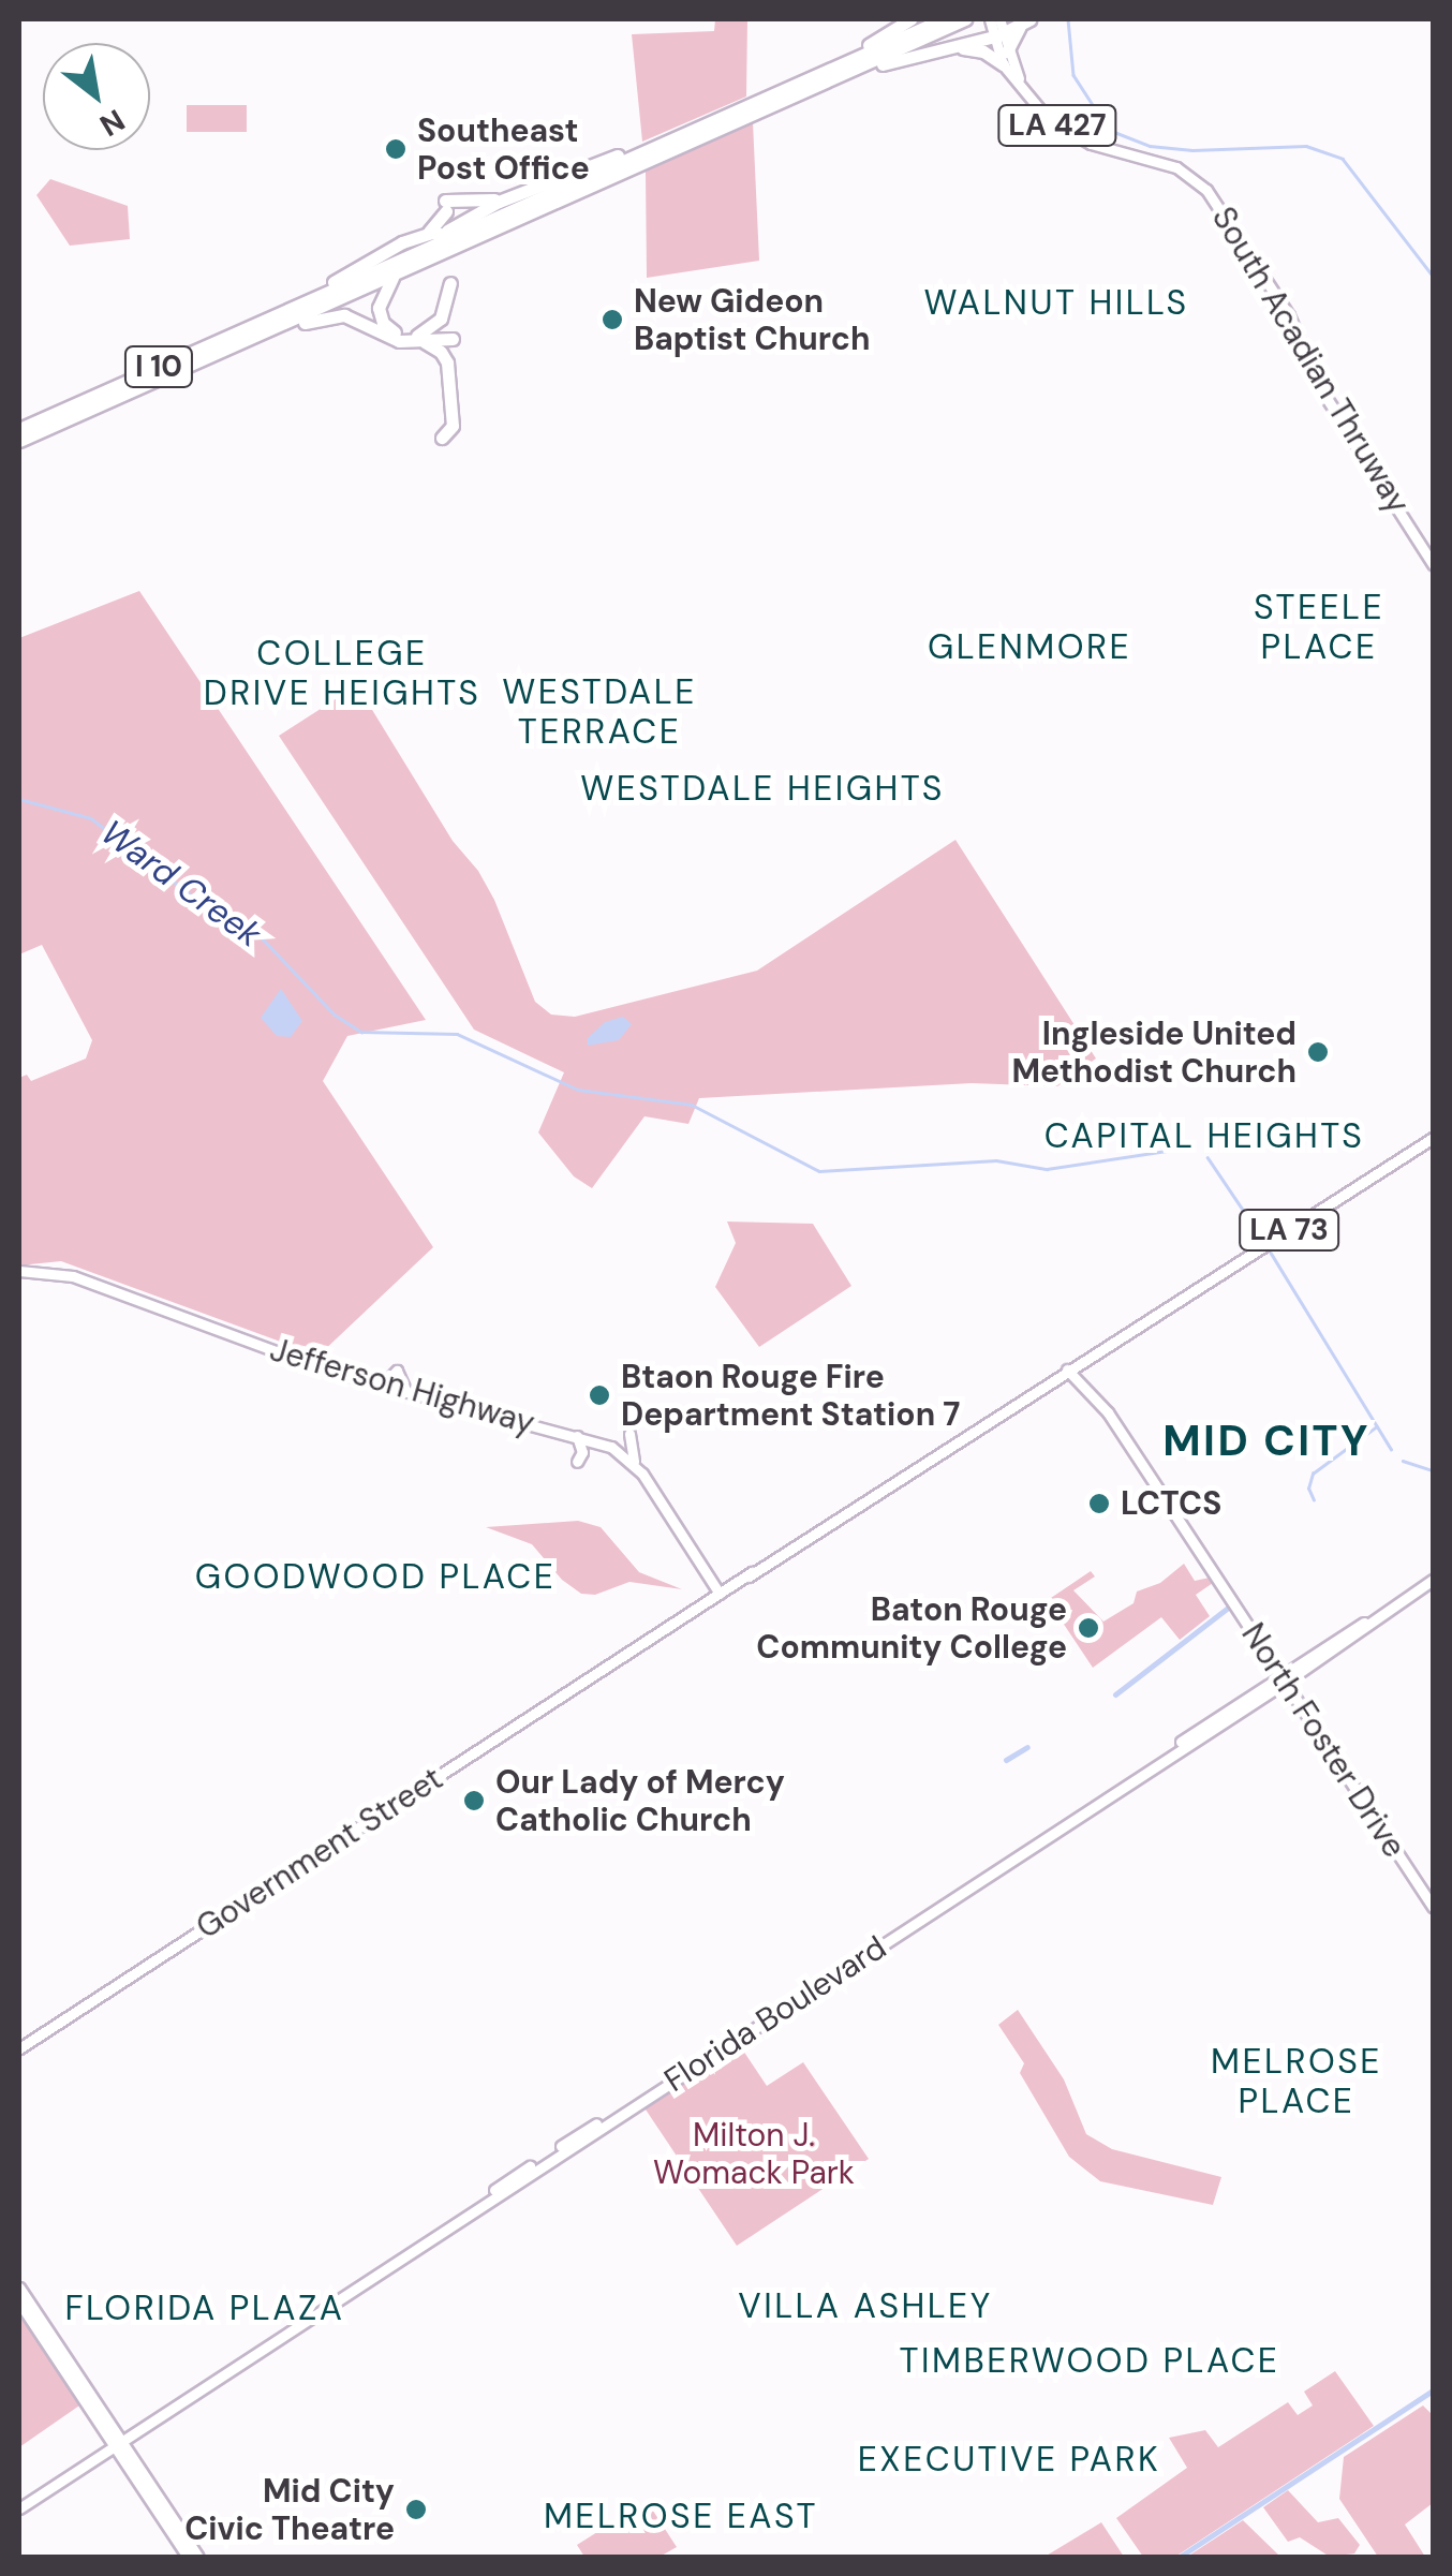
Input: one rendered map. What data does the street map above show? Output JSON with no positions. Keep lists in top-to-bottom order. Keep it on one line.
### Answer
{"streets":{"highway":["I 10"],"main road":["LA 427","South Acadian Thruway","LA 73","Jefferson Highway","North Foster Drive","Government Street","Florida Boulevard"]},"crossings":[["Jefferson Highway","Government Street"],["North Foster Drive","Government Street"],["North Foster Drive","Florida Boulevard"]],"districts":["WALNUT HILLS","STEELE PLACE","GLENMORE","COLLEGE DRIVE HEIGHTS","WESTDALE TERRACE","WESTDALE HEIGHTS","CAPITAL HEIGHTS","MID CITY","GOODWOOD PLACE","MELROSE PLACE","VILLA ASHLEY","FLORIDA PLAZA","TIMBERWOOD PLACE","EXECUTIVE PARK","MELROSE EAST"],"water":["Ward Creek"],"parks":["Milton J. Womack Park"],"places":["Southeast Post Office","New Gideon Baptist Church","Ingleside United Methodist Church","Btaon Rouge Fire Department Station 7","LCTCS","Baton Rouge Community College","Our Lady of Mercy Catholic Church","Mid City Civic Theatre"],"north":"bottom right"}
